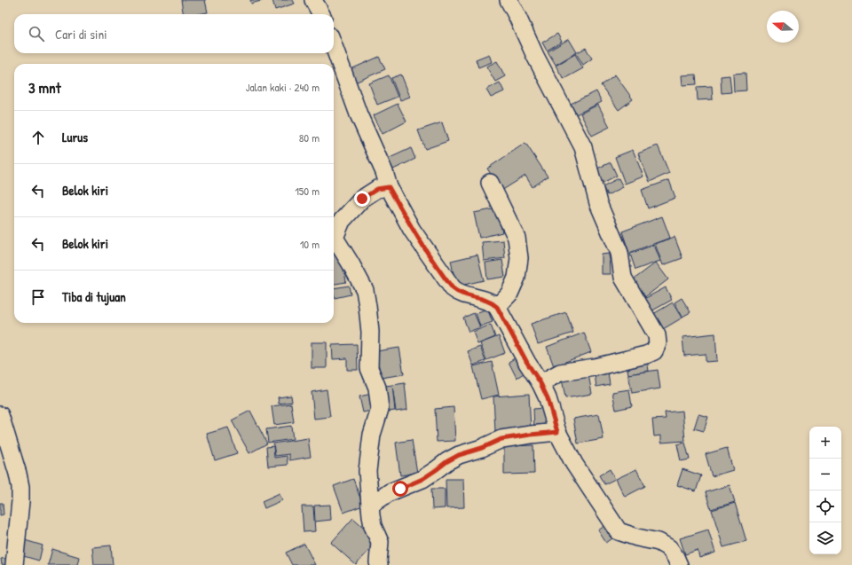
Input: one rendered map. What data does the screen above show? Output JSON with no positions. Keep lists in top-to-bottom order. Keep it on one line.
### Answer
{"north":"left","page":{"search":"Cari di sini","heading":["3 mnt","Jalan kaki · 240 m"],"list":[["Lurus","80 m"],["Belok kiri","150 m"],["Belok kiri","10 m"],"Tiba di tujuan"],"map_buttons":["+","−"]}}
